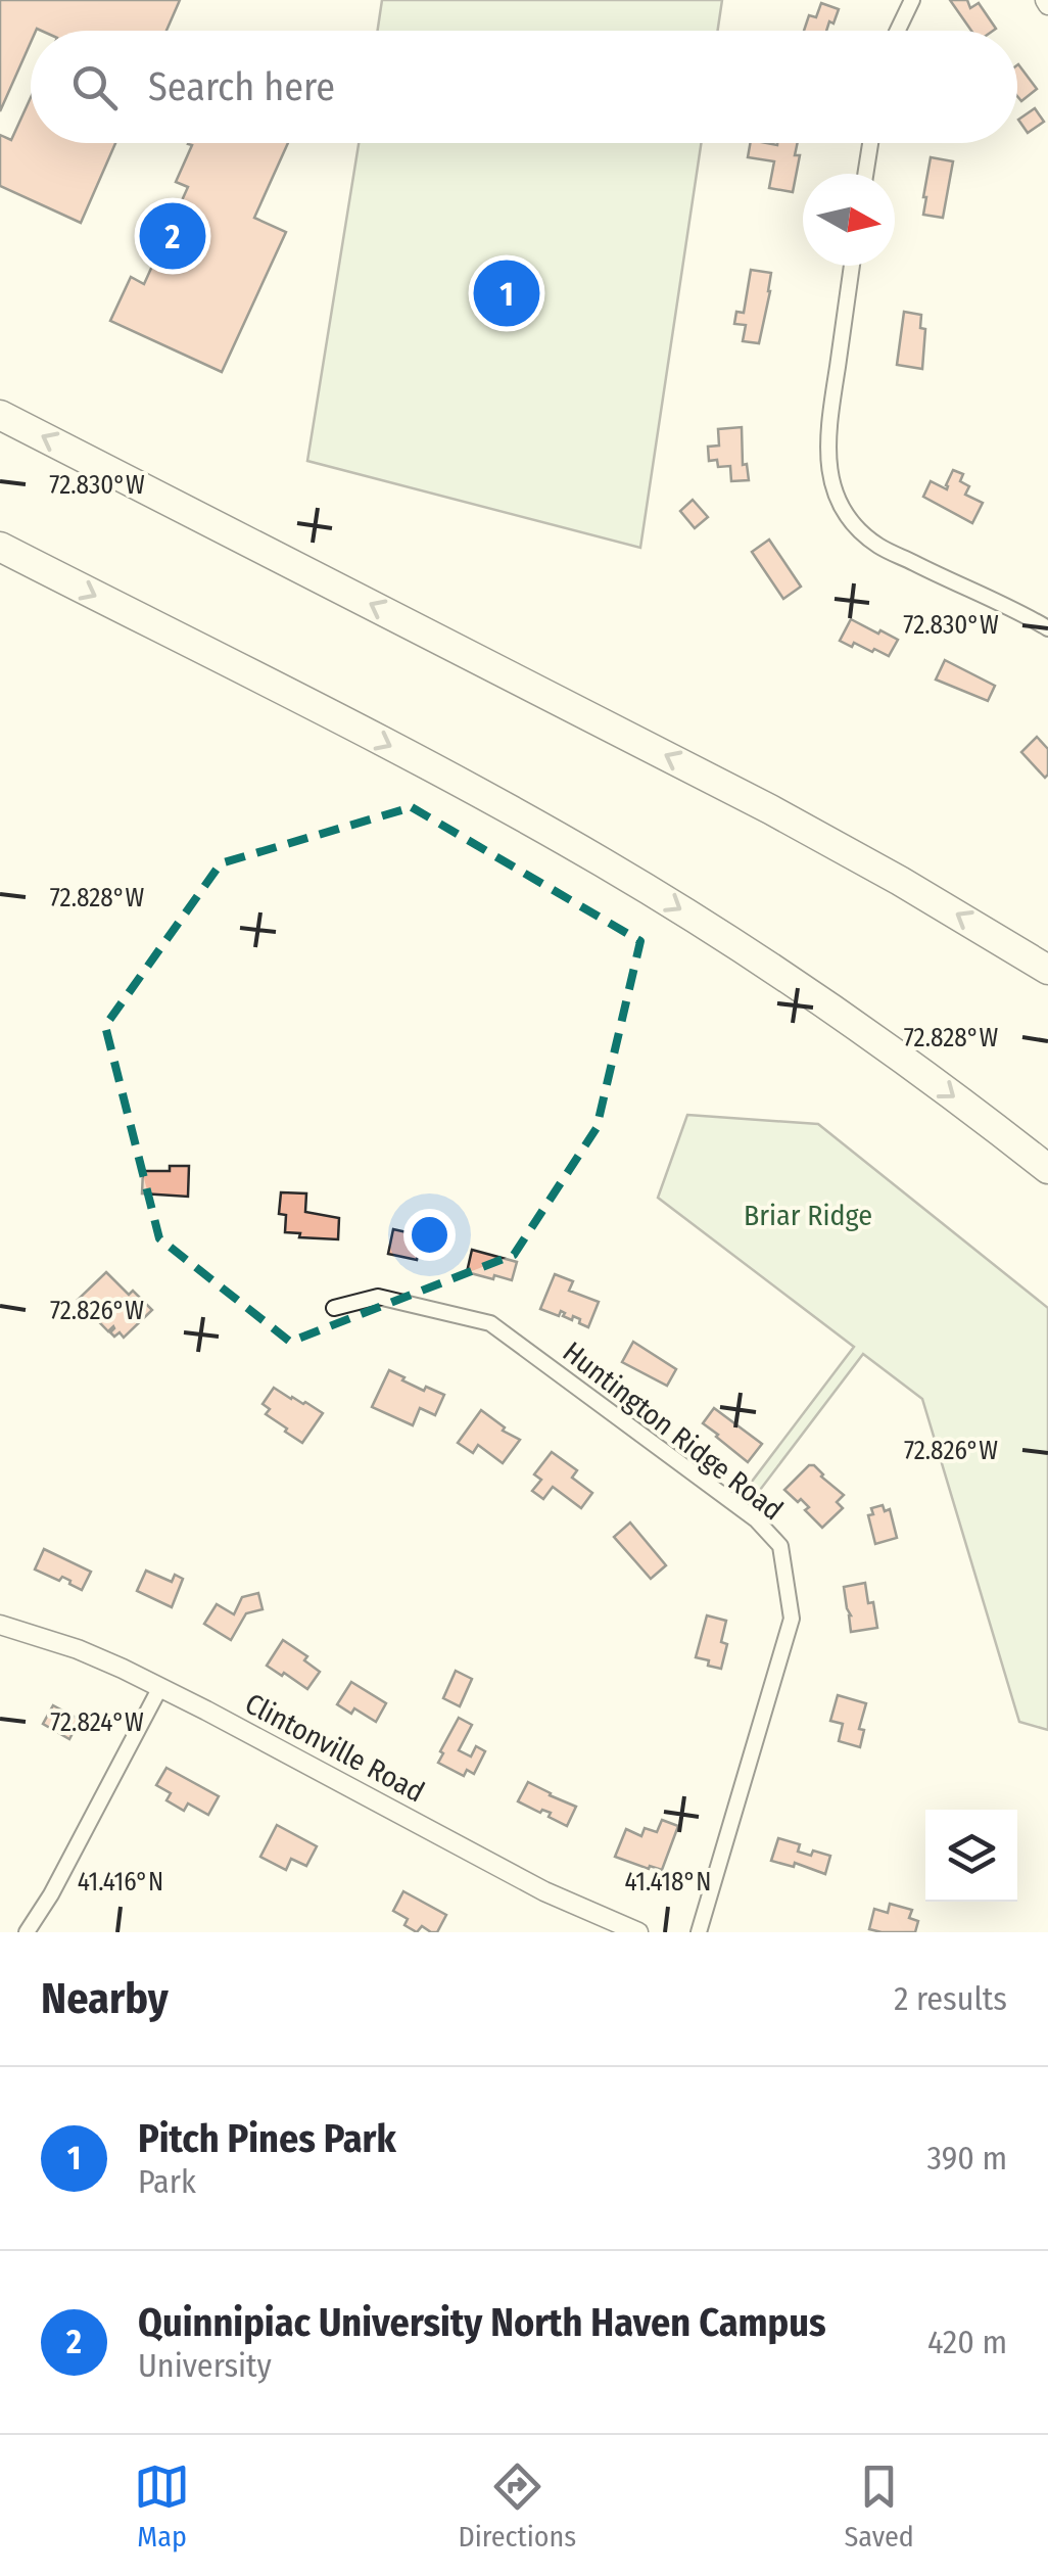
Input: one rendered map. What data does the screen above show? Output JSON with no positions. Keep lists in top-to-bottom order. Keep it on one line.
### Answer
{"streets":{"street":["Huntington Ridge Road","Clintonville Road"]},"parks":["Briar Ridge"],"north":"right","page":{"search":"Search here","pins":["2","1"],"heading":["Nearby","2 results"],"list":[{"mark":"1","name":"Pitch Pines Park","note":"Park","value":"390 m"},{"mark":"2","name":"Quinnipiac University North Haven Campus","note":"University","value":"420 m"}],"nav":["Map","Directions","Saved"]},"coordinates":["72.830°W","72.828°W","72.826°W","72.824°W","41.416°N","41.418°N"]}
